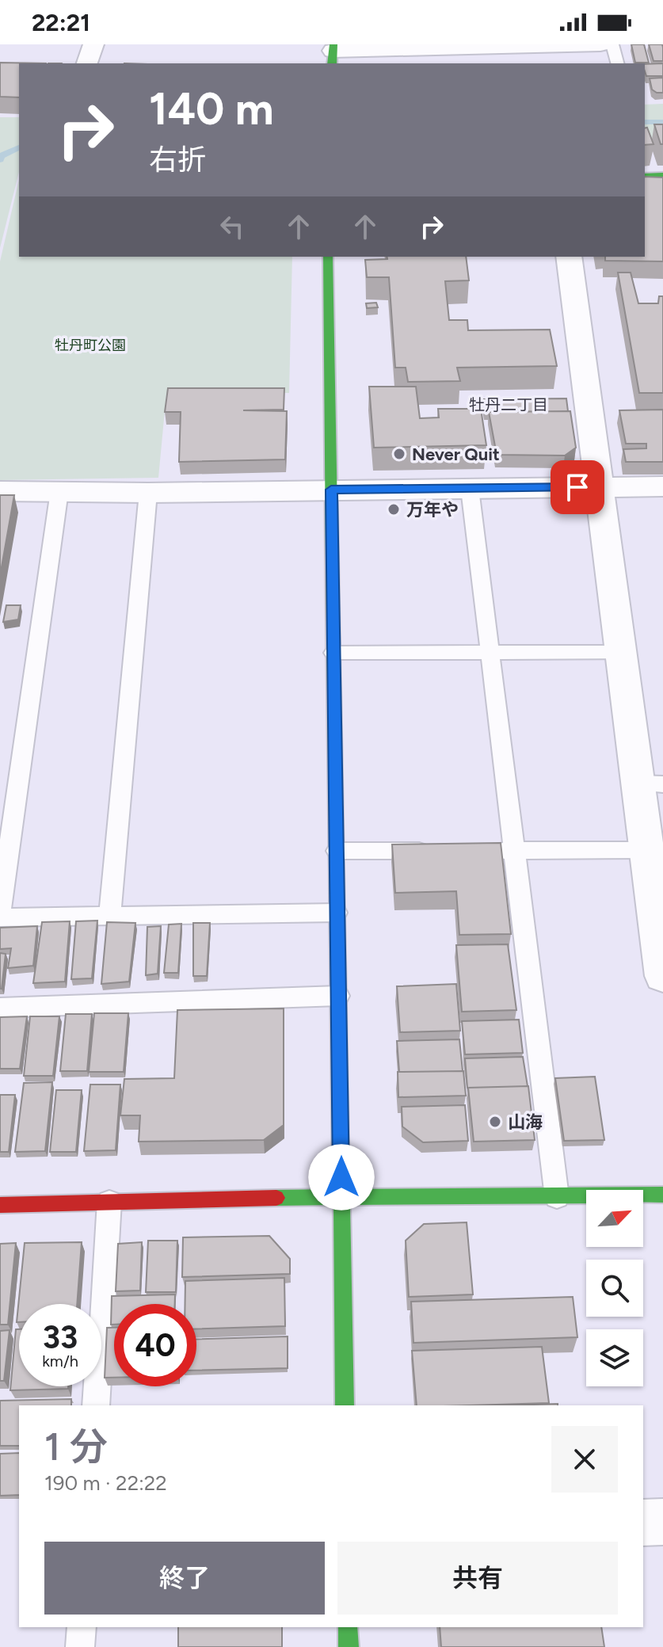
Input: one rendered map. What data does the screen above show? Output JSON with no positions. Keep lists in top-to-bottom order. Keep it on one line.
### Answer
{"districts":["牡丹二丁目"],"parks":["牡丹町公園"],"places":["Never Quit","万年や","山海"],"north":"top right","page":{"status":"22:21","turn":["140 m","右折"],"speed":"33 km/h","limit":"40","heading":["1 分","190 m · 22:22"],"buttons":["終了","共有"]}}
